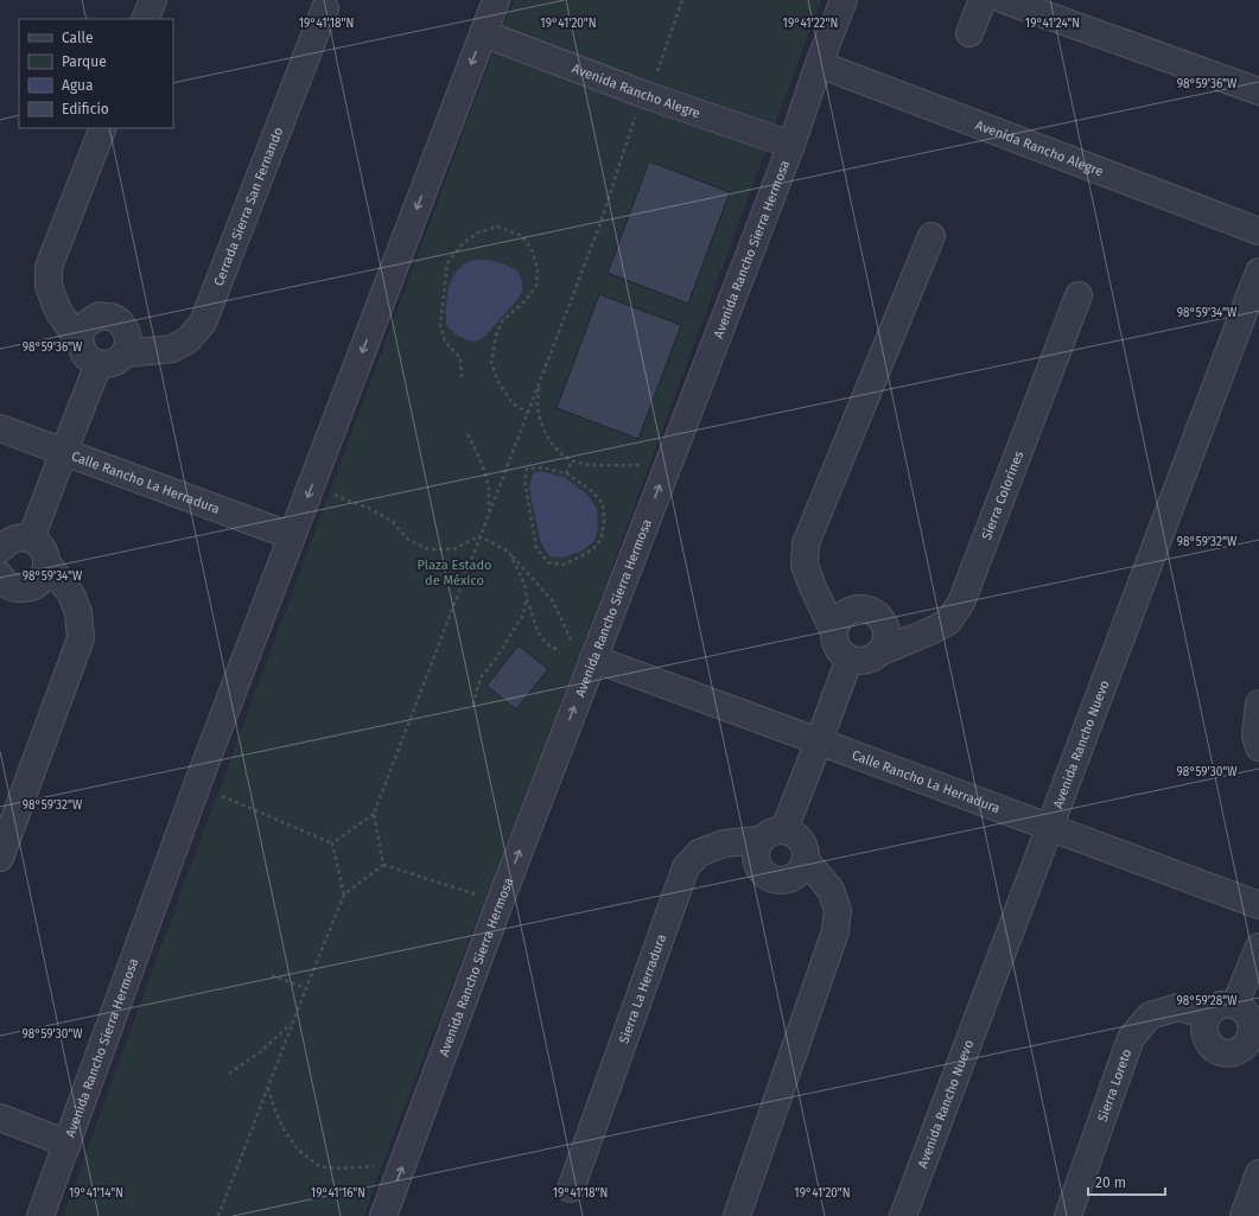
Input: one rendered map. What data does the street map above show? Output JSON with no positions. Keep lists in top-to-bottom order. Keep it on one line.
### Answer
{"streets":{"street":["Avenida Rancho Alegre","Cerrada Sierra San Fernando","Avenida Rancho Sierra Hermosa","Calle Rancho La Herradura","Sierra Colorines","Avenida Rancho Nuevo","Sierra La Herradura","Sierra Loreto"]},"crossings":[["Avenida Rancho Alegre","Avenida Rancho Sierra Hermosa"],["Avenida Rancho Sierra Hermosa","Calle Rancho La Herradura"],["Calle Rancho La Herradura","Avenida Rancho Nuevo"]],"parks":["Plaza Estado de México"],"legend":["Calle","Parque","Agua","Edificio"],"scale_bar":"20 m","coordinates":["19°41'18\"N","19°41'20\"N","19°41'22\"N","19°41'24\"N","98°59'36\"W","98°59'34\"W","98°59'32\"W","98°59'30\"W","98°59'28\"W","19°41'14\"N","19°41'16\"N"]}
